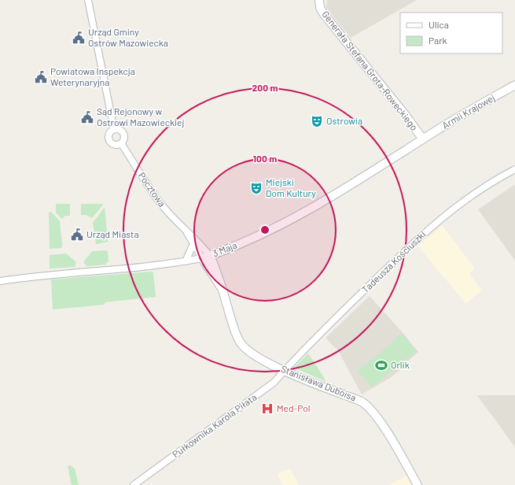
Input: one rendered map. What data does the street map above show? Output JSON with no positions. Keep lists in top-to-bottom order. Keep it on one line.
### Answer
{"streets":{"main road":["Generała Stefana Grota-Roweckiego","Armii Krajowej","3 Maja","Stanisława Duboisa"],"street":["Pocztowa","Tadeusza Kościuszki","Pułkownika Karola Piłata"]},"crossings":[["Generała Stefana Grota-Roweckiego","Armii Krajowej"],["Generała Stefana Grota-Roweckiego","3 Maja"],["Armii Krajowej","3 Maja"],["Pocztowa","3 Maja"],["Pocztowa","Stanisława Duboisa"],["3 Maja","Stanisława Duboisa"],["Tadeusza Kościuszki","Stanisława Duboisa"],["Tadeusza Kościuszki","Pułkownika Karola Piłata"],["Stanisława Duboisa","Pułkownika Karola Piłata"]],"places":{"public building":["Urząd Gminy Ostrów Mazowiecka","Powiatowa Inspekcja Weterynaryjna","Sąd Rejonowy w Ostrowi Mazowieckiej","Urząd Miasta"],"theatre":["Ostrowia","Miejski Dom Kultury"],"sports":["Orlik"],"hospital":["Med-Pol"]},"legend":["Ulica","Park"],"rings":["200 m","100 m"]}
